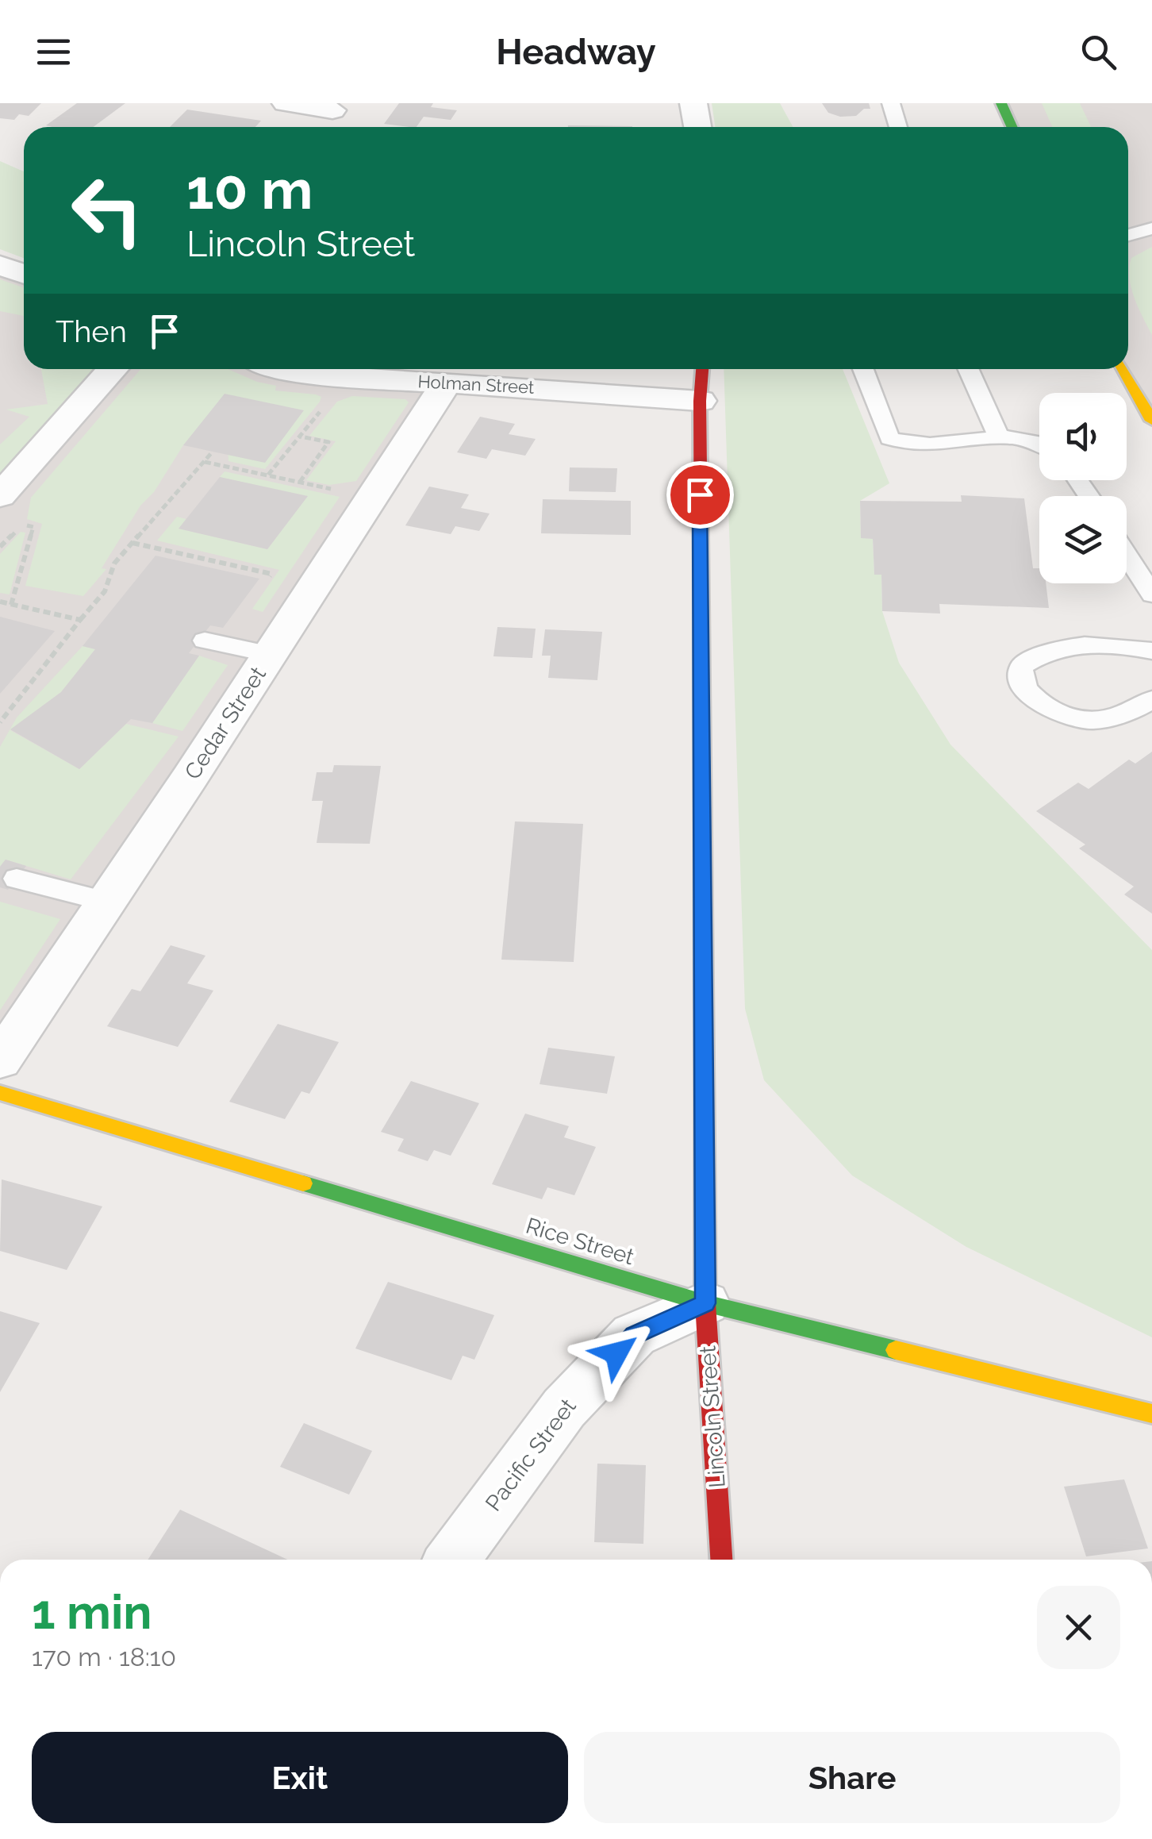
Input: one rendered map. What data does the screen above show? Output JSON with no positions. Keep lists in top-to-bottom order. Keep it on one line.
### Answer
{"streets":{"street":["Holman Street","Cedar Street","Rice Street","Lincoln Street","Pacific Street"]},"crossings":[["Holman Street","Cedar Street"],["Holman Street","Lincoln Street"],["Rice Street","Lincoln Street"],["Rice Street","Pacific Street"],["Lincoln Street","Pacific Street"]],"page":{"header":"Headway","turn":["10 m","Lincoln Street"],"then":"Then","heading":["1 min","170 m · 18:10"],"buttons":["Exit","Share"]}}
